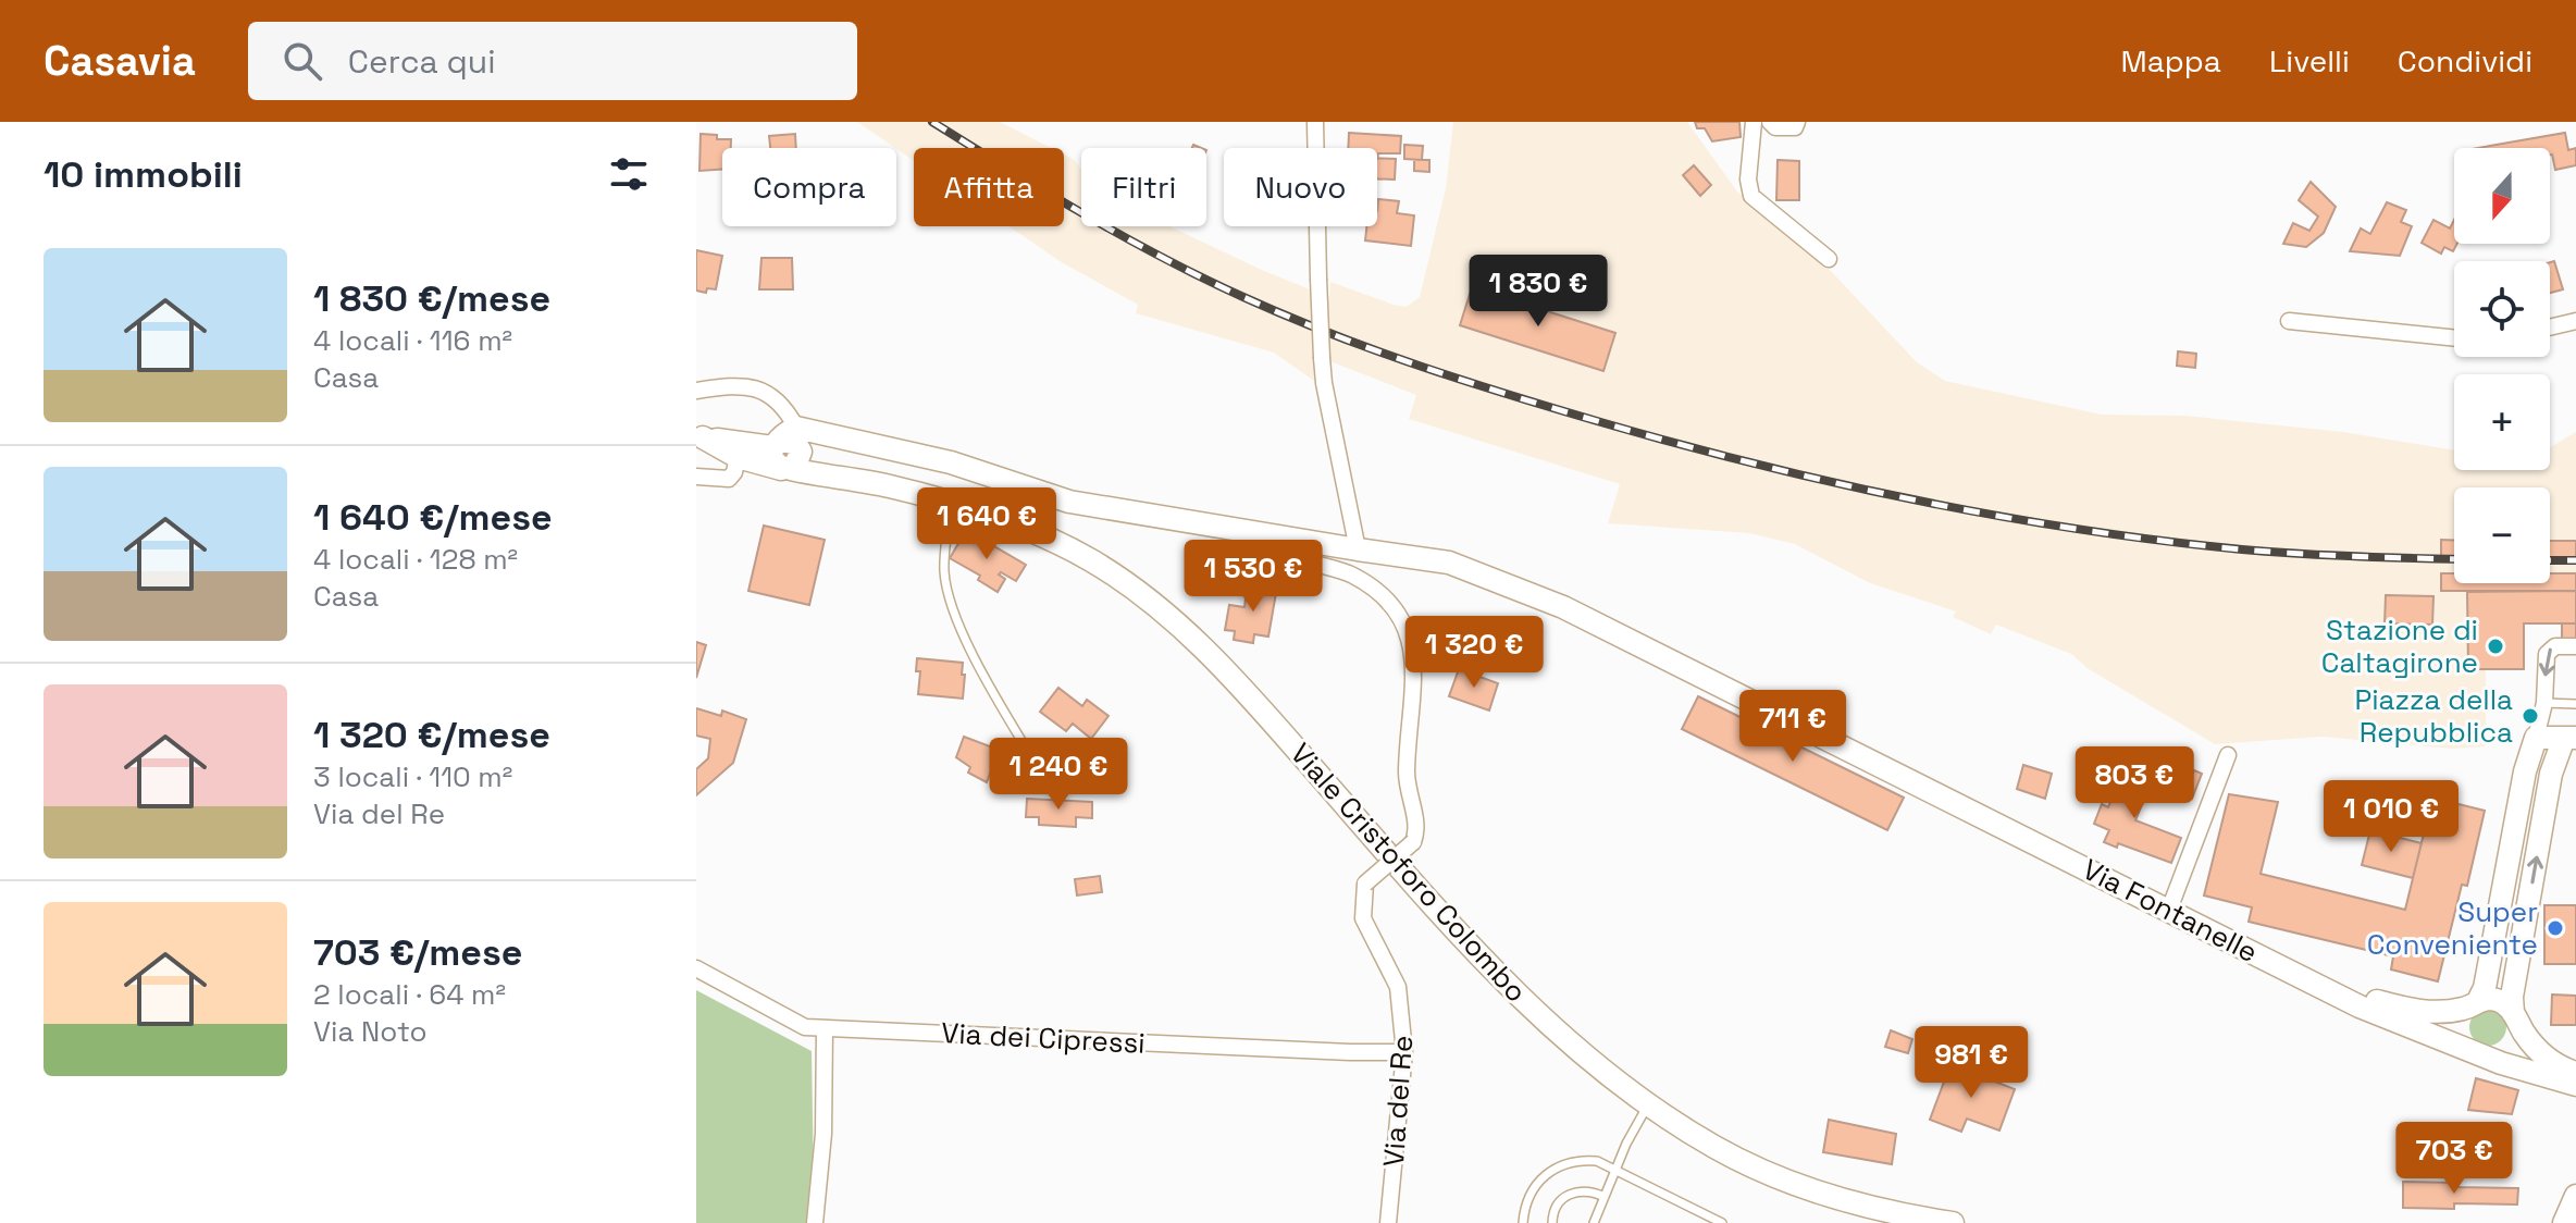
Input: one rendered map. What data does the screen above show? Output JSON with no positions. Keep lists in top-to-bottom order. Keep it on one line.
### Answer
{"streets":{"street":["Viale Cristoforo Colombo","Via Fontanelle","Via dei Cipressi","Via del Re"]},"crossings":[["Viale Cristoforo Colombo","Via Fontanelle"],["Via Fontanelle","Via del Re"],["Via dei Cipressi","Via del Re"]],"places":["Stazione di Caltagirone","Piazza della Repubblica","Super Conveniente"],"north":"bottom","page":{"header":"Casavia","search":"Cerca qui","nav":["Mappa","Livelli","Condividi"],"heading":"10 immobili","map_buttons":["+","−"],"chip":["Compra","Affitta","Filtri","Nuovo"],"list":[{"name":"1 830 €/mese","note":"4 locali · 116 m² · Casa"},{"name":"1 640 €/mese","note":"4 locali · 128 m² · Casa"},{"name":"1 320 €/mese","note":"3 locali · 110 m² · Via del Re"},{"name":"703 €/mese","note":"2 locali · 64 m² · Via Noto"}],"price":["1 830 €","1 640 €","1 530 €","1 320 €","711 €","1 240 €","803 €","1 010 €","981 €","703 €"]}}
